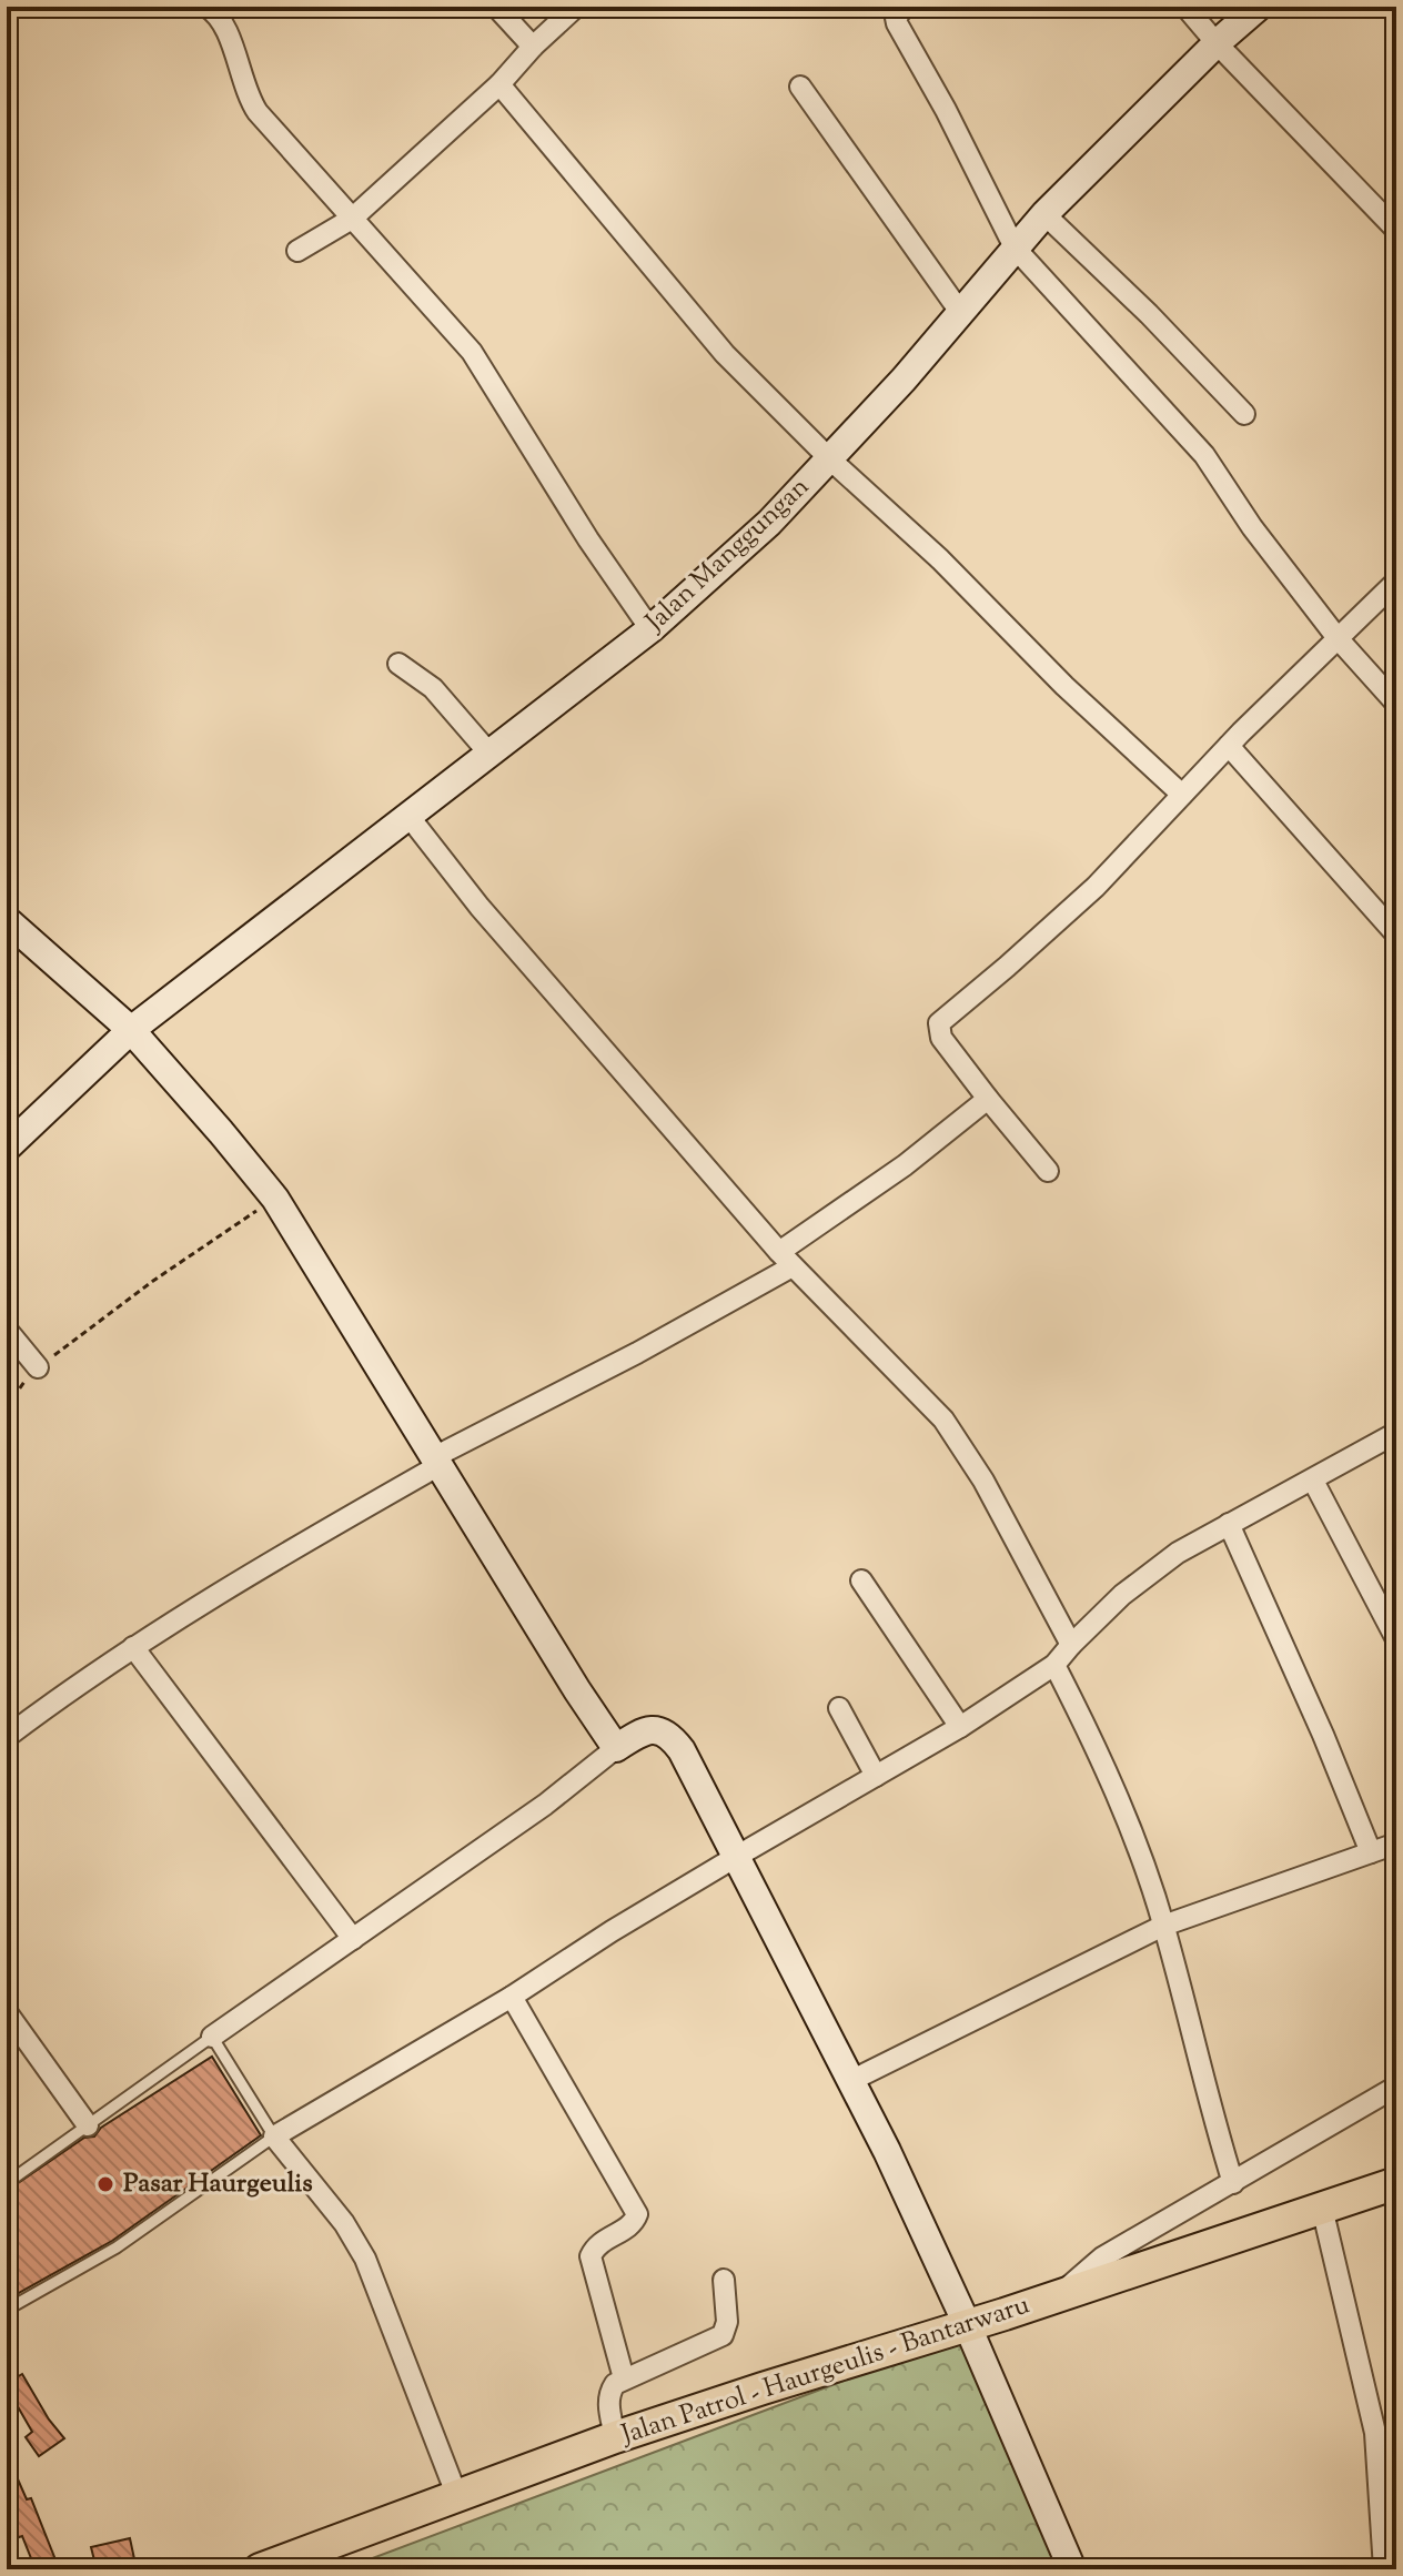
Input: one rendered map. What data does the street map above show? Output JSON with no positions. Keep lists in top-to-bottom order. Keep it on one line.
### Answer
{"streets":{"main road":["Jalan Patrol - Haurgeulis - Bantarwaru"],"street":["Jalan Manggungan"]},"places":["Pasar Haurgeulis"]}
